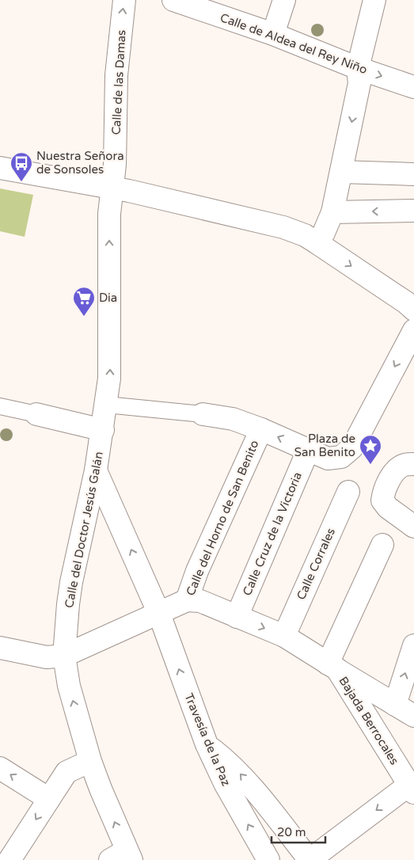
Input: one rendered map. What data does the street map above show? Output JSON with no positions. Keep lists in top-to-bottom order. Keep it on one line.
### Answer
{"streets":{"street":["Calle de Aldea del Rey Niño","Calle de las Damas","Calle del Horno de San Benito","Calle del Doctor Jesús Galán","Calle Cruz de la Victoria","Calle Corrales","Bajada Berrocales","Travesía de la Paz"]},"crossings":[["Calle de las Damas","Calle del Doctor Jesús Galán"],["Calle del Horno de San Benito","Bajada Berrocales"],["Calle del Horno de San Benito","Travesía de la Paz"],["Calle del Doctor Jesús Galán","Travesía de la Paz"],["Calle Cruz de la Victoria","Bajada Berrocales"],["Calle Corrales","Bajada Berrocales"]],"one_way":["Calle de las Damas","Calle del Doctor Jesús Galán"],"places":{"bus stop":["Nuestra Señora de Sonsoles"],"supermarket":["Dia"],"place":["Plaza de San Benito"]},"scale_bar":"20 m"}
